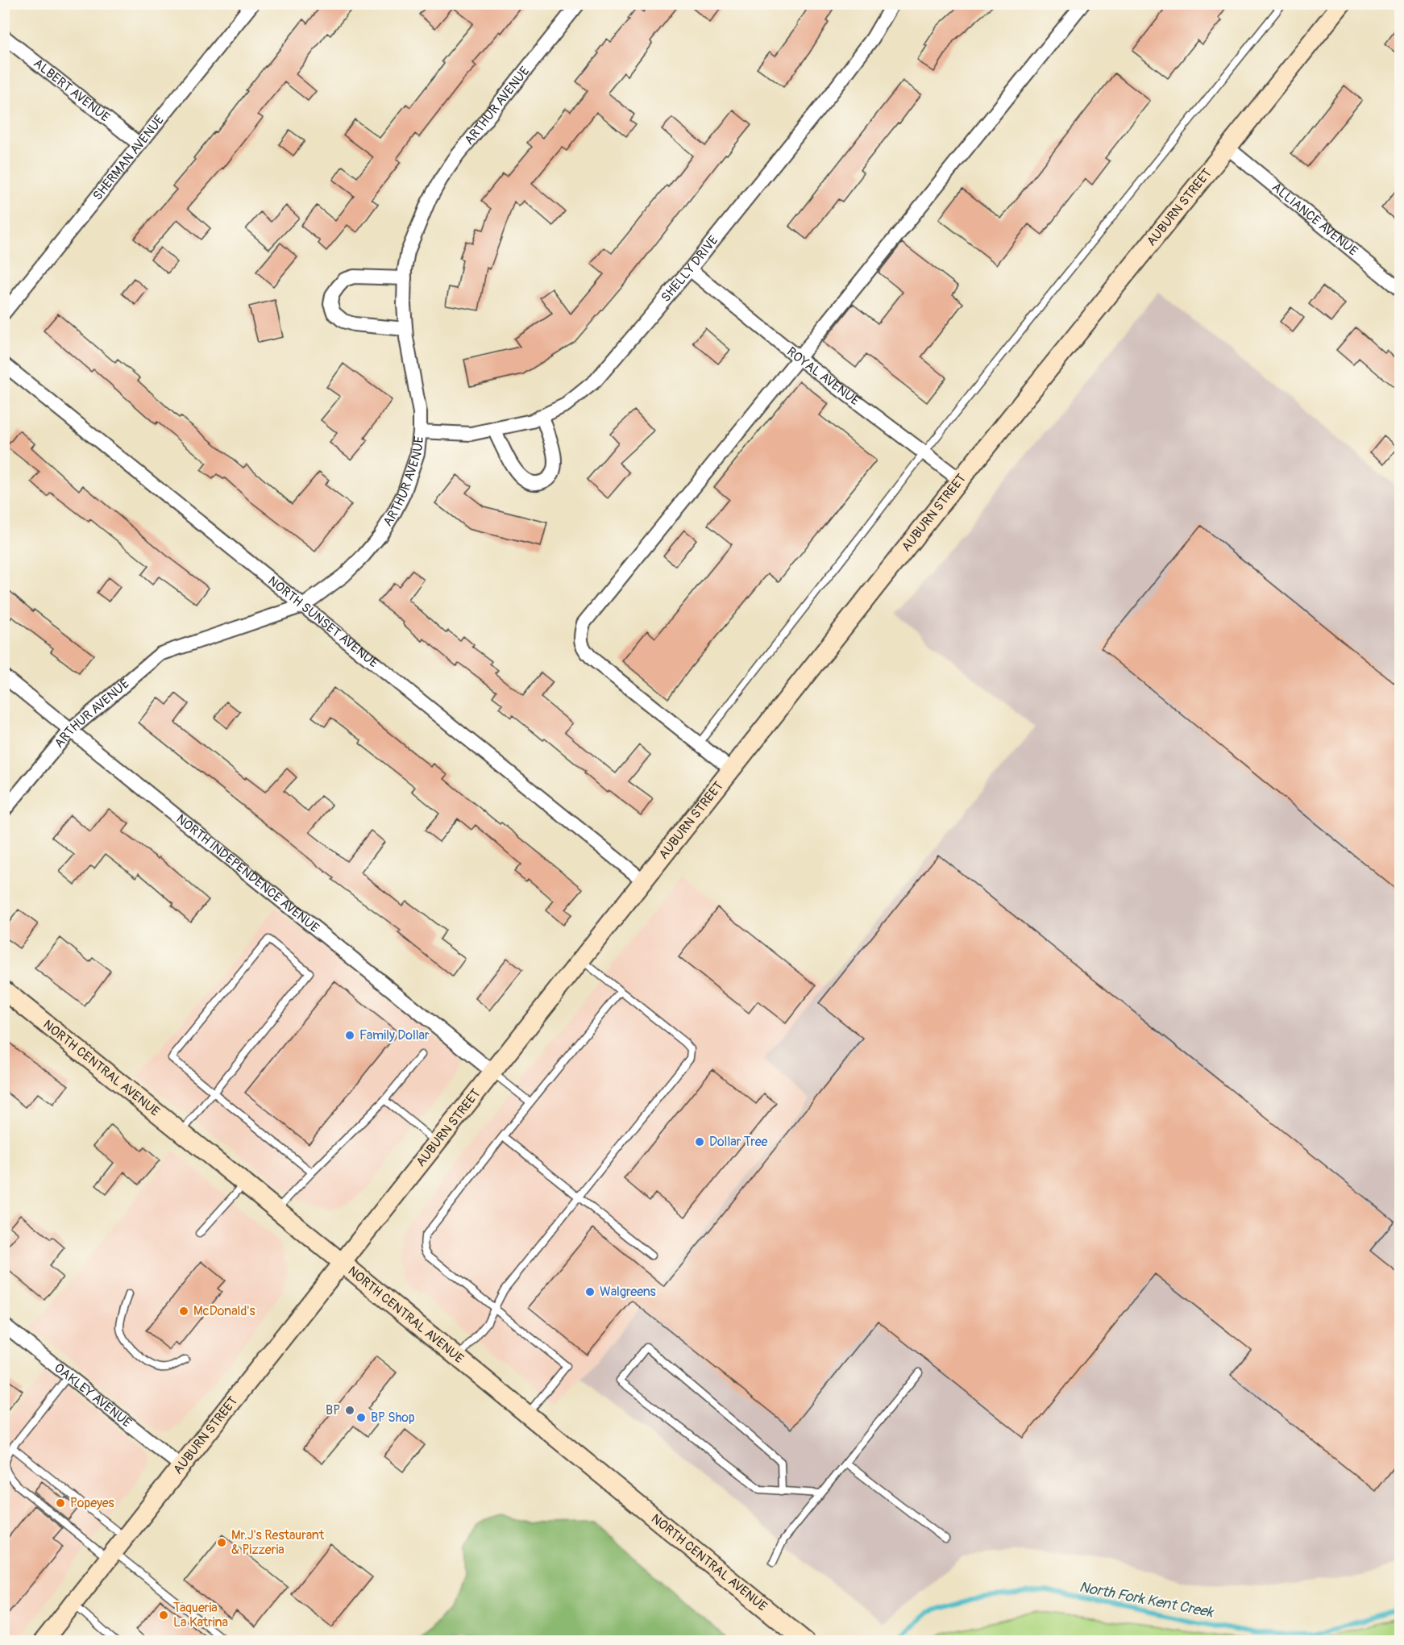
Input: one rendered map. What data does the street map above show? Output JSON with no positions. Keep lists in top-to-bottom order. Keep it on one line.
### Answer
{"streets":{"main road":["AUBURN STREET","NORTH CENTRAL AVENUE"],"street":["ALBERT AVENUE","ARTHUR AVENUE","SHERMAN AVENUE","ALLIANCE AVENUE","SHELLY DRIVE","ROYAL AVENUE","NORTH SUNSET AVENUE","NORTH INDEPENDENCE AVENUE","OAKLEY AVENUE"]},"crossings":[["ALBERT AVENUE","SHERMAN AVENUE"],["ARTHUR AVENUE","SHELLY DRIVE"],["ARTHUR AVENUE","NORTH SUNSET AVENUE"],["ARTHUR AVENUE","NORTH INDEPENDENCE AVENUE"],["AUBURN STREET","ALLIANCE AVENUE"],["AUBURN STREET","ROYAL AVENUE"],["AUBURN STREET","NORTH SUNSET AVENUE"],["AUBURN STREET","NORTH INDEPENDENCE AVENUE"],["AUBURN STREET","NORTH CENTRAL AVENUE"],["AUBURN STREET","OAKLEY AVENUE"],["SHELLY DRIVE","ROYAL AVENUE"]],"water":["North Fork Kent Creek"],"places":["Family Dollar","Dollar Tree","Walgreens","McDonald's","BP","BP Shop","Popeyes","Mr.J's Restaurant & Pizzeria","Taqueria La Katrina"]}
